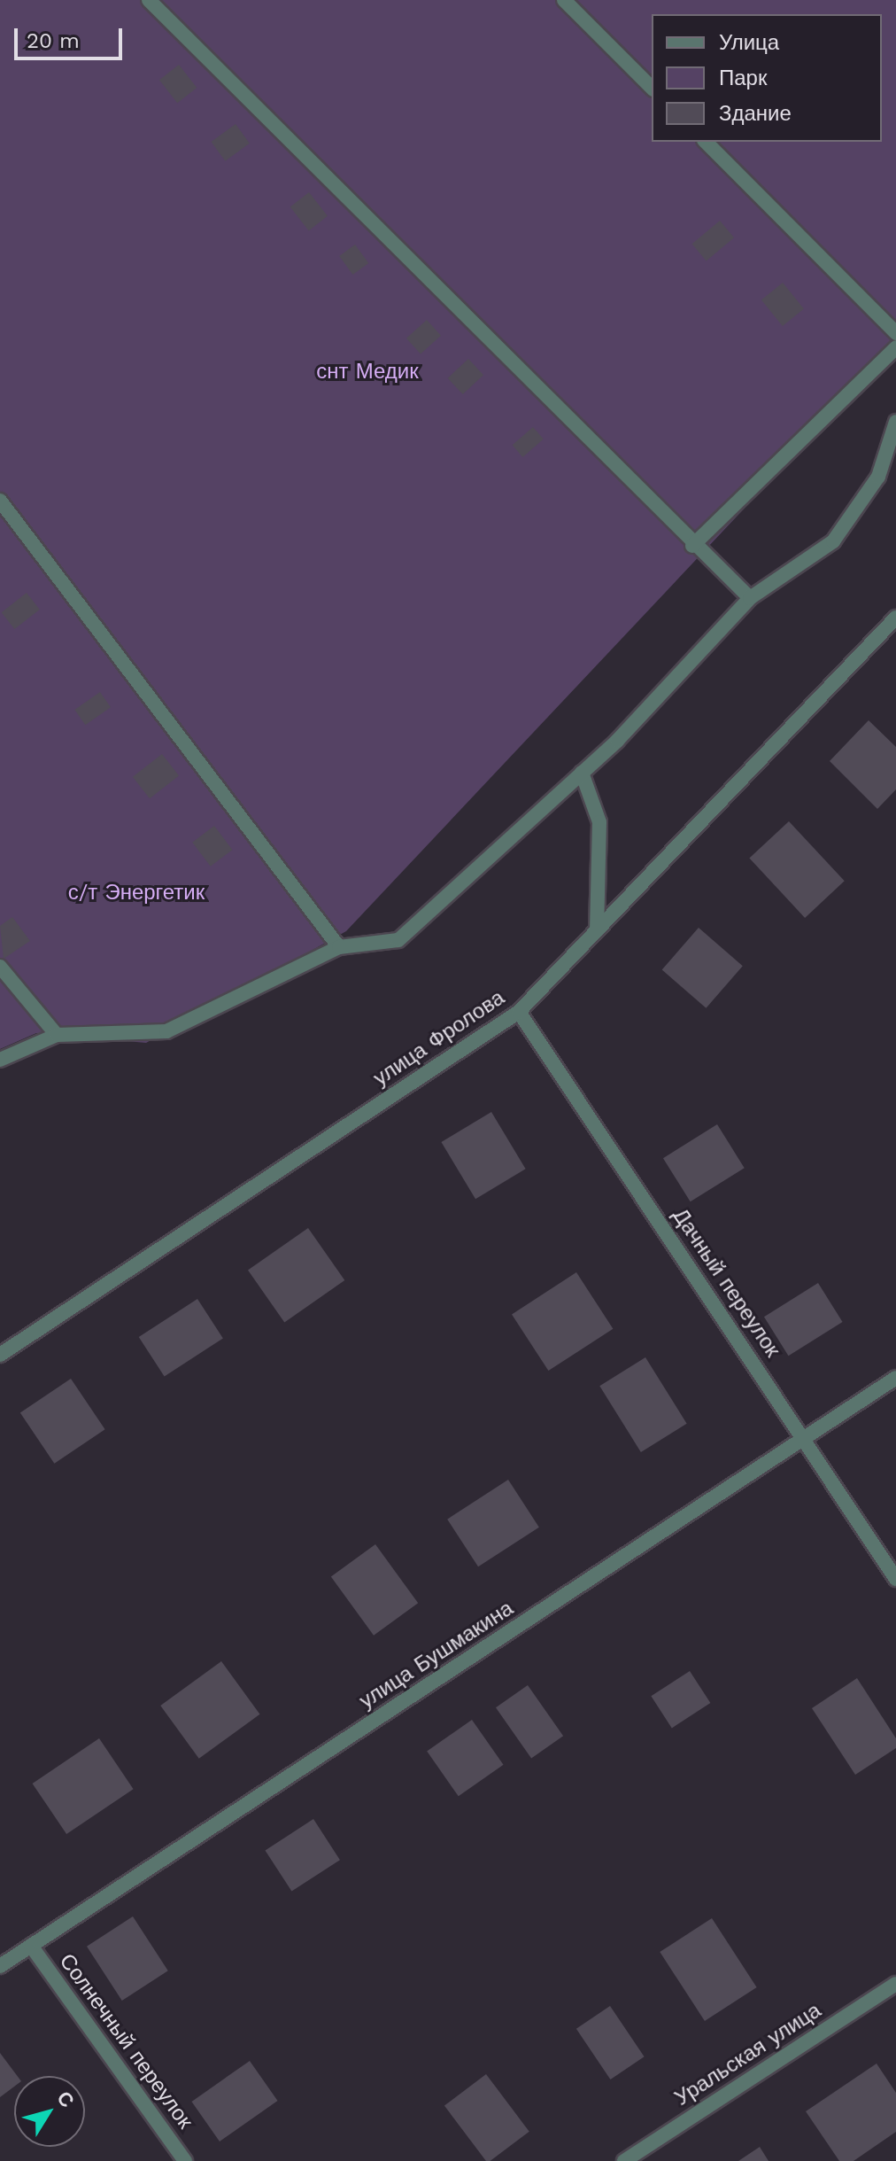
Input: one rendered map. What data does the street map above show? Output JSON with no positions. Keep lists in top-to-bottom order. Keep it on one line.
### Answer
{"streets":{"street":["улица Фролова","Дачный переулок","улица Бушмакина","Солнечный переулок","Уральская улица"]},"crossings":[["улица Фролова","Дачный переулок"],["Дачный переулок","улица Бушмакина"],["улица Бушмакина","Солнечный переулок"]],"parks":["снт Медик","с/т Энергетик"],"legend":["Улица","Парк","Здание"],"scale_bar":"20 m","north":"top right"}
